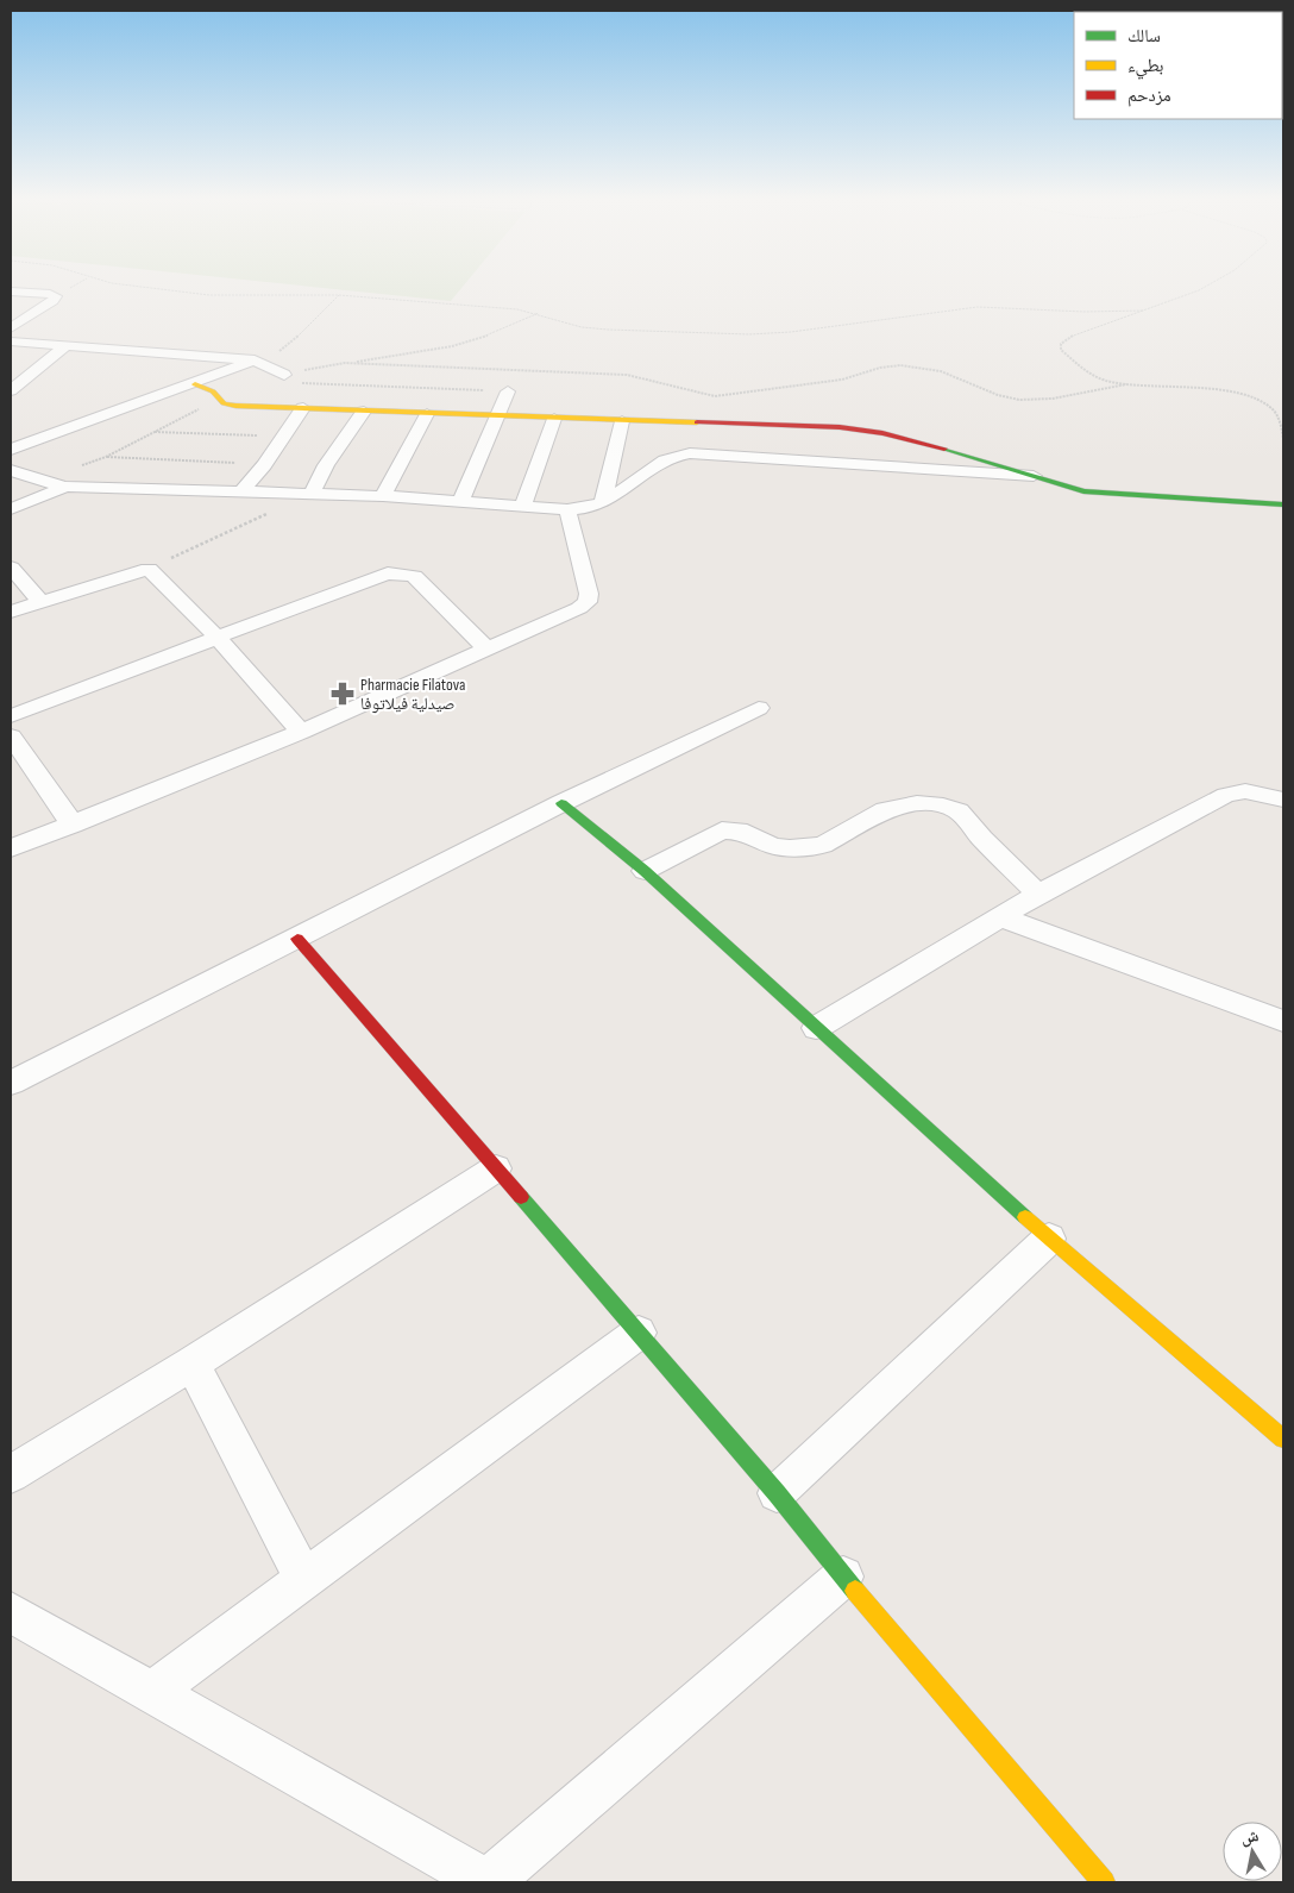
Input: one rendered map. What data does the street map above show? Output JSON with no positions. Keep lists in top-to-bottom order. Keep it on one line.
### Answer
{"places":{"pharmacy":["Pharmacie Filatova صيدلية فيلاتوفا"]},"legend":["سالك","بطيء","مزدحم"],"north":"top"}
